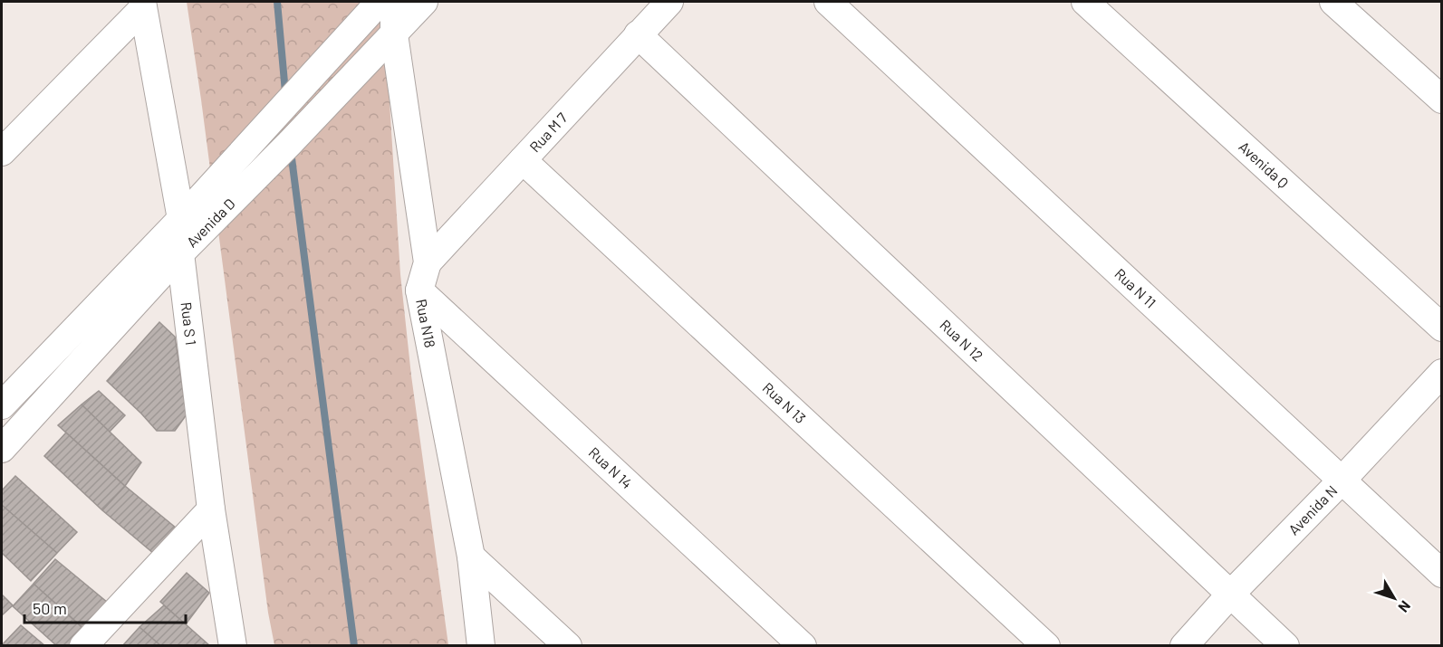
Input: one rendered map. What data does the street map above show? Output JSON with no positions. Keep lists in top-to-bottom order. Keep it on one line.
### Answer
{"streets":{"street":["Rua M 7","Avenida Q","Avenida D","Rua N 11","Rua S 1","Rua N18","Rua N 12","Rua N 13","Rua N 14","Avenida N"]},"crossings":[["Rua M 7","Rua N18"],["Rua M 7","Rua N 12"],["Rua M 7","Rua N 13"],["Avenida D","Rua S 1"],["Avenida D","Rua N18"],["Rua N 11","Avenida N"],["Rua N18","Rua N 14"],["Rua N 12","Avenida N"]],"scale_bar":"50 m","north":"bottom right"}
